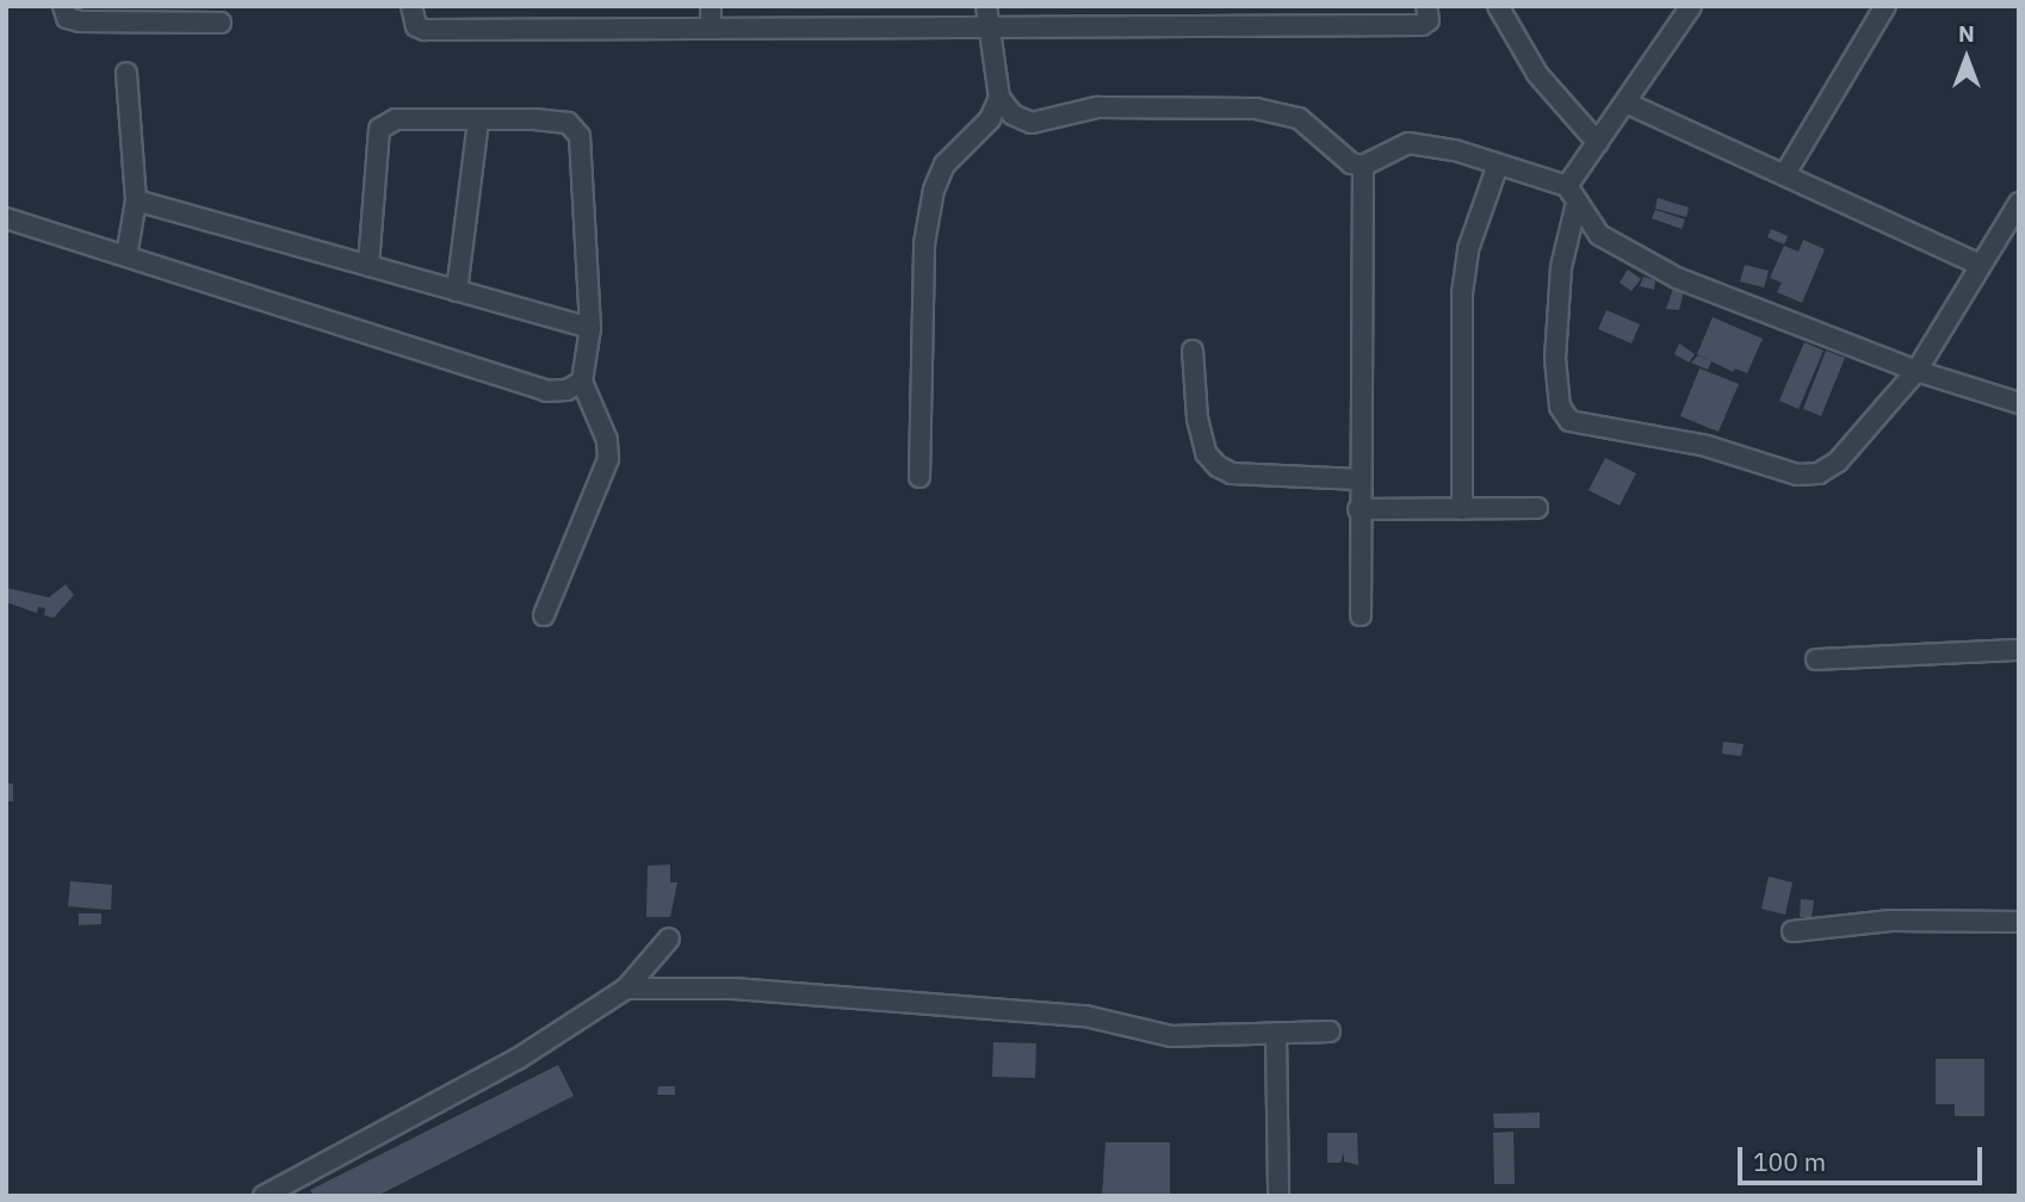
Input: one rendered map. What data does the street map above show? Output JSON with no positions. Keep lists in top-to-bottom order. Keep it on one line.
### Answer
{"scale_bar":"100 m","north":"top"}
